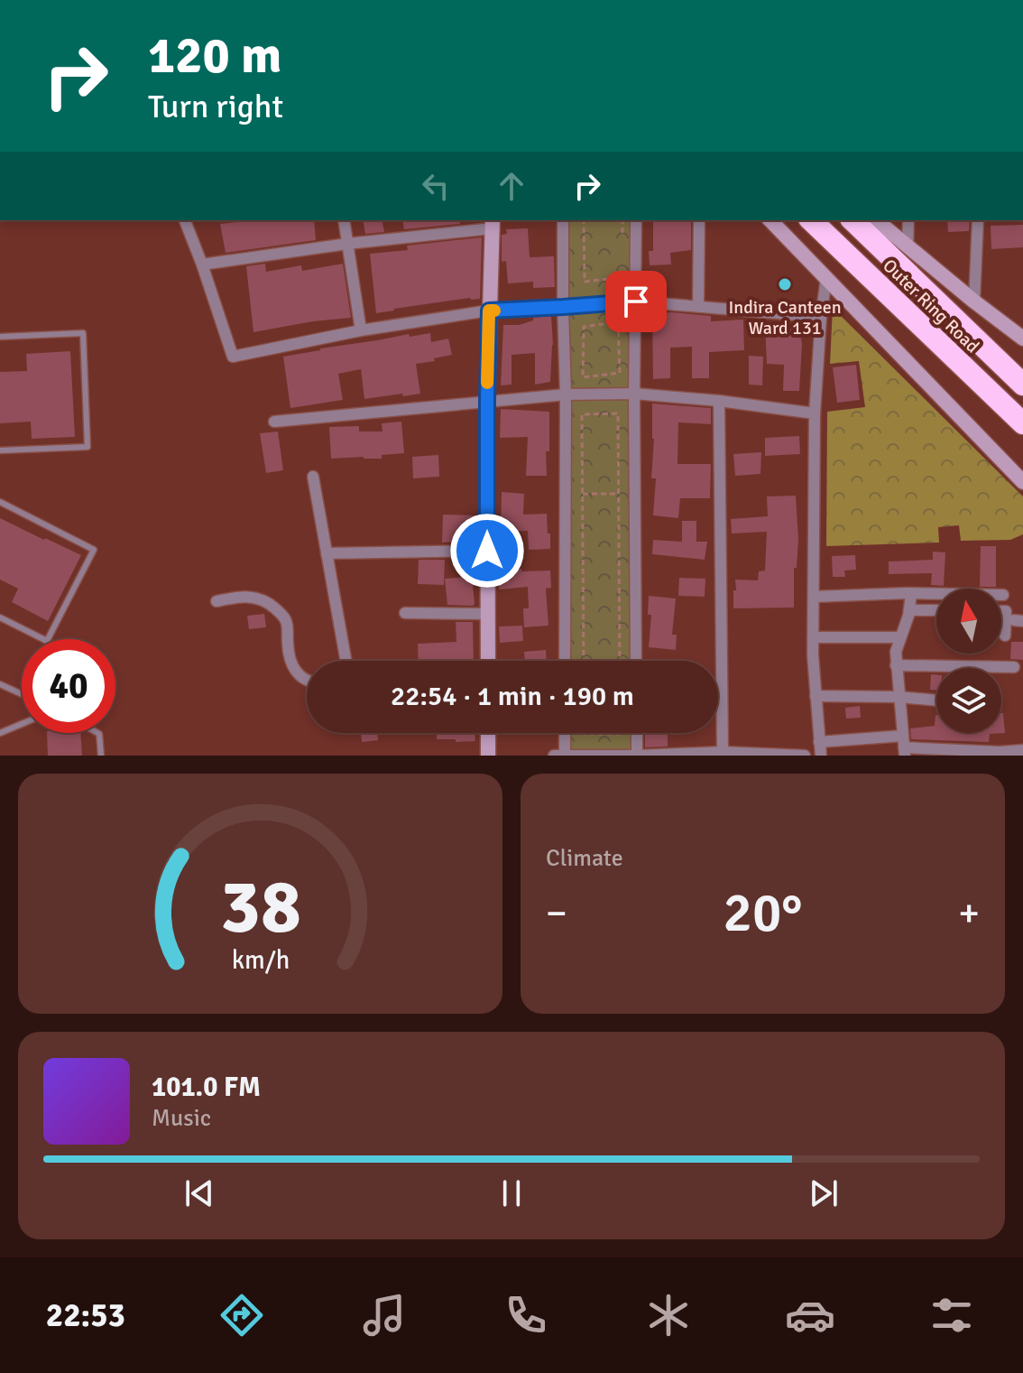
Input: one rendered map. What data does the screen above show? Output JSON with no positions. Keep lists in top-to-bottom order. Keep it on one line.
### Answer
{"streets":{"highway":["Outer Ring Road"]},"places":["Indira Canteen Ward 131"],"north":"top","page":{"turn":["120 m","Turn right"],"limit":"40","trip":"22:54 · 1 min · 190 m","tile":"Climate","heat":["−","20°","+"],"song":["101.0 FM","Music"],"tabs":"22:53","gauge":["38","km/h"]}}
